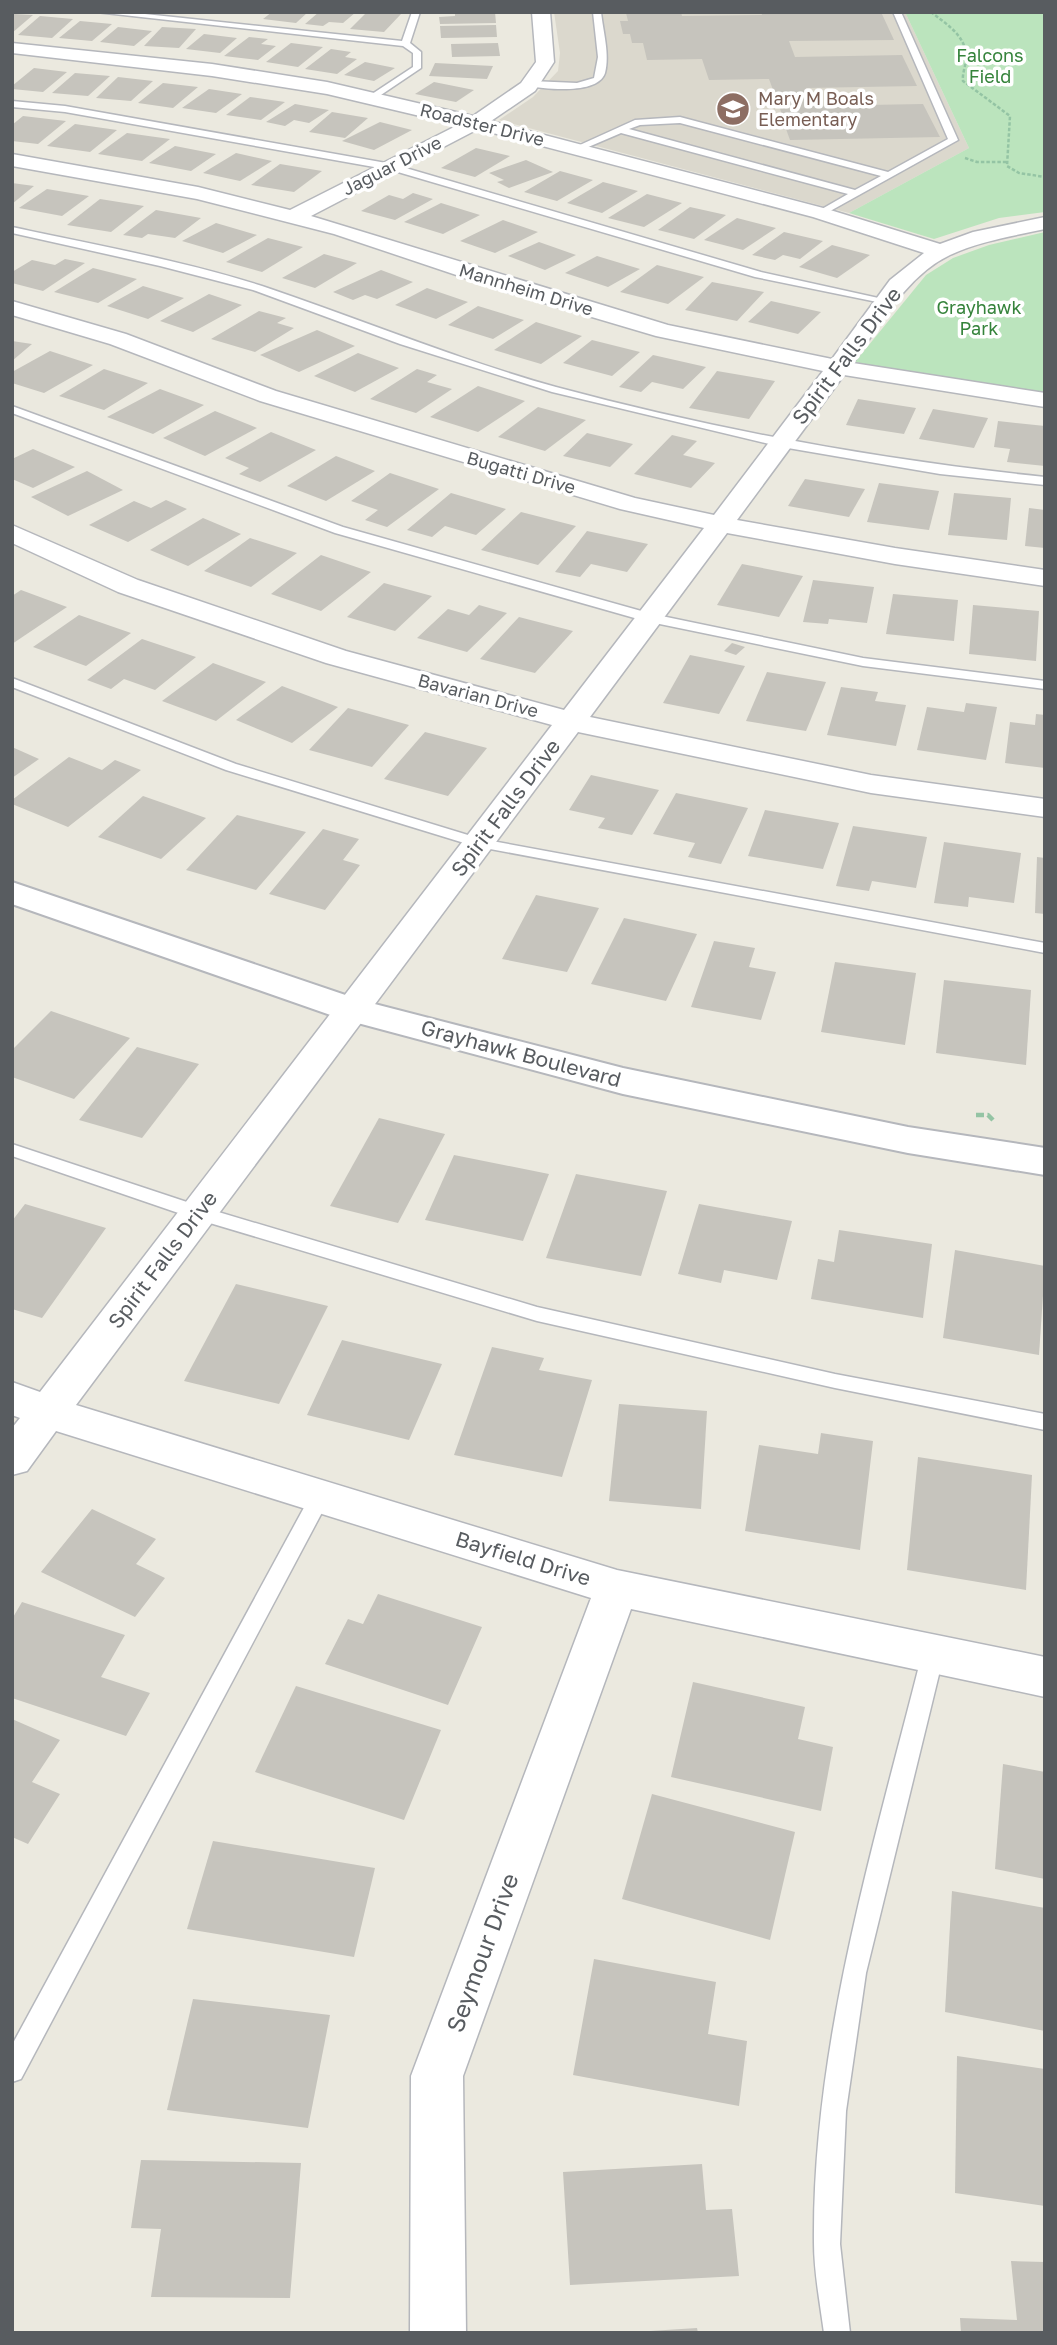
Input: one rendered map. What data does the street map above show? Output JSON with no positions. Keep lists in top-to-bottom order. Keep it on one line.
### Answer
{"streets":{"street":["Roadster Drive","Jaguar Drive","Mannheim Drive","Spirit Falls Drive","Bugatti Drive","Bavarian Drive","Grayhawk Boulevard","Bayfield Drive","Seymour Drive"]},"crossings":[["Roadster Drive","Jaguar Drive"],["Roadster Drive","Spirit Falls Drive"],["Jaguar Drive","Mannheim Drive"],["Mannheim Drive","Spirit Falls Drive"],["Spirit Falls Drive","Bugatti Drive"],["Spirit Falls Drive","Bavarian Drive"],["Spirit Falls Drive","Grayhawk Boulevard"],["Spirit Falls Drive","Bayfield Drive"],["Bayfield Drive","Seymour Drive"]],"parks":["Falcons Field","Grayhawk Park"],"places":{"school or university":["Mary M Boals Elementary"]}}
